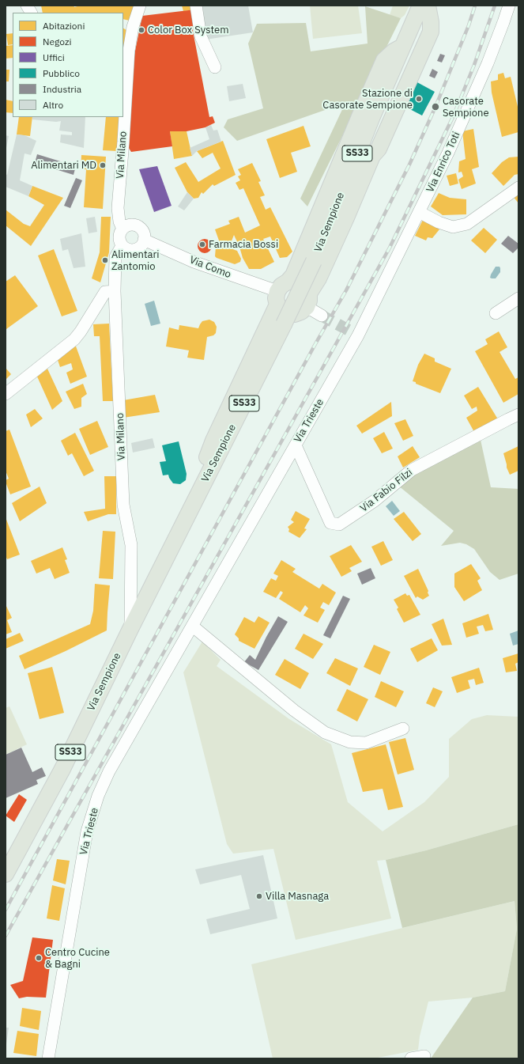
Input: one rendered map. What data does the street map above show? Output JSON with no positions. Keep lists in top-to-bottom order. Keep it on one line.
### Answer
{"streets":{"main road":["SS33","Via Sempione"],"street":["Via Milano","Via Enrico Toti","Via Como","Via Trieste","Via Fabio Filzi"]},"crossings":[["Via Milano","Via Sempione"],["Via Milano","Via Como"],["Via Enrico Toti","Via Trieste"],["Via Trieste","Via Fabio Filzi"]],"places":["Color Box System","Stazione di Casorate Sempione","Casorate Sempione","Alimentari MD","Farmacia Bossi","Alimentari Zantomio","Villa Masnaga","Centro Cucine & Bagni"],"legend":["Abitazioni","Negozi","Uffici","Pubblico","Industria","Altro"]}
